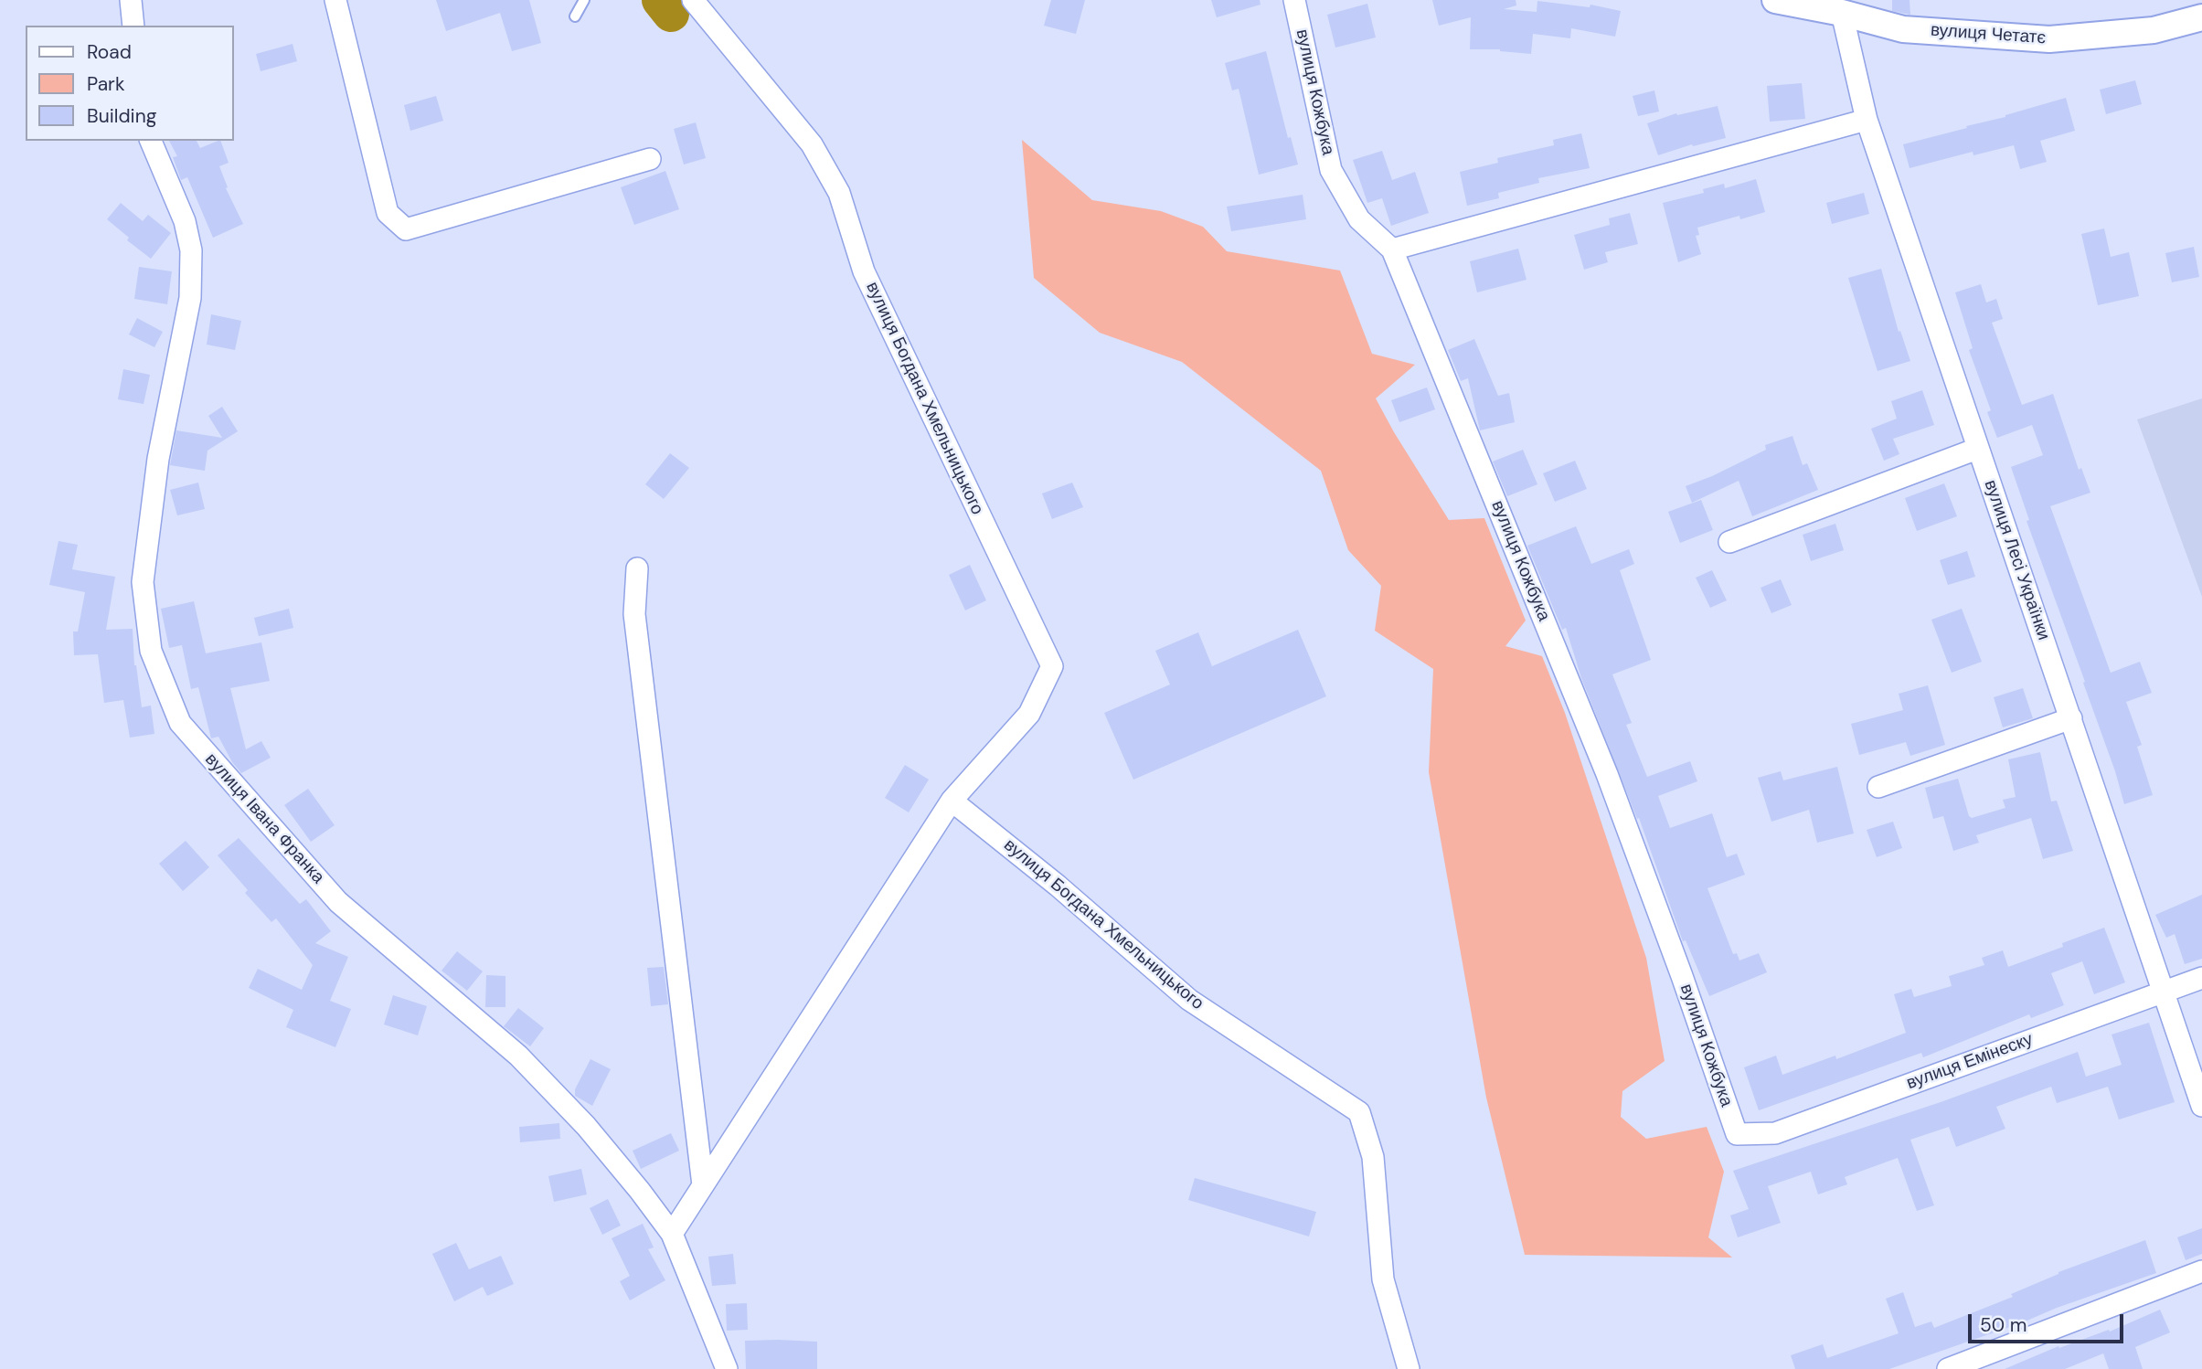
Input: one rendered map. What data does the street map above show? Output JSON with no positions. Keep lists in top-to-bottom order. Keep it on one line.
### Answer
{"streets":{"street":["вулиця Четатє","вулиця Кожбука","вулиця Богдана Хмельницького","вулиця Лесі Українки","вулиця Івана Франка","вулиця Емінеску"]},"crossings":[["вулиця Четатє","вулиця Лесі Українки"],["вулиця Кожбука","вулиця Емінеску"],["вулиця Богдана Хмельницького","вулиця Івана Франка"],["вулиця Лесі Українки","вулиця Емінеску"]],"legend":["Road","Park","Building"],"scale_bar":"50 m"}
